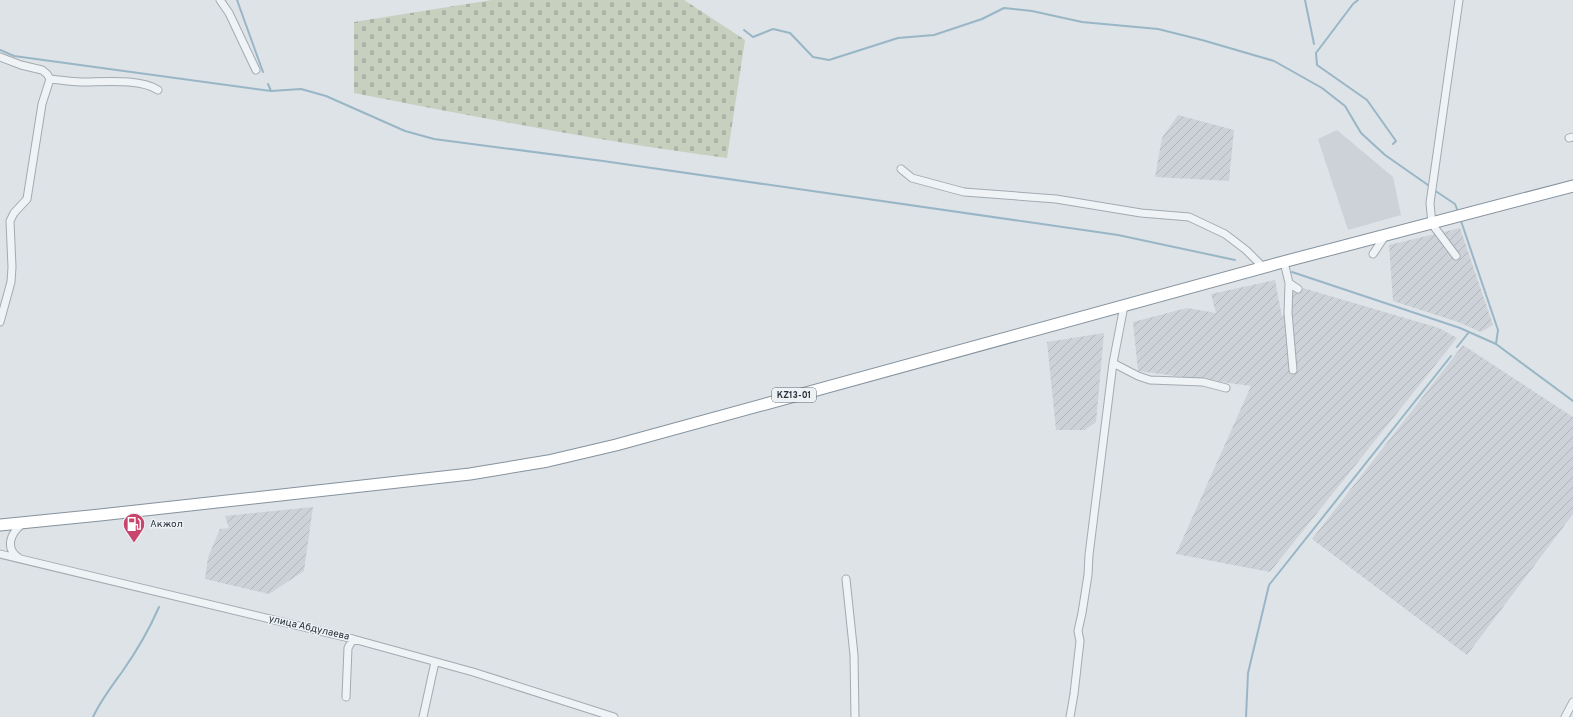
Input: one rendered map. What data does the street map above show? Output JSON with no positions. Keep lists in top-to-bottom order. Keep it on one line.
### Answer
{"streets":{"highway":["KZ13-01"],"street":["улица Абдулаева"]},"places":{"fuel station":["Акжол"]}}
